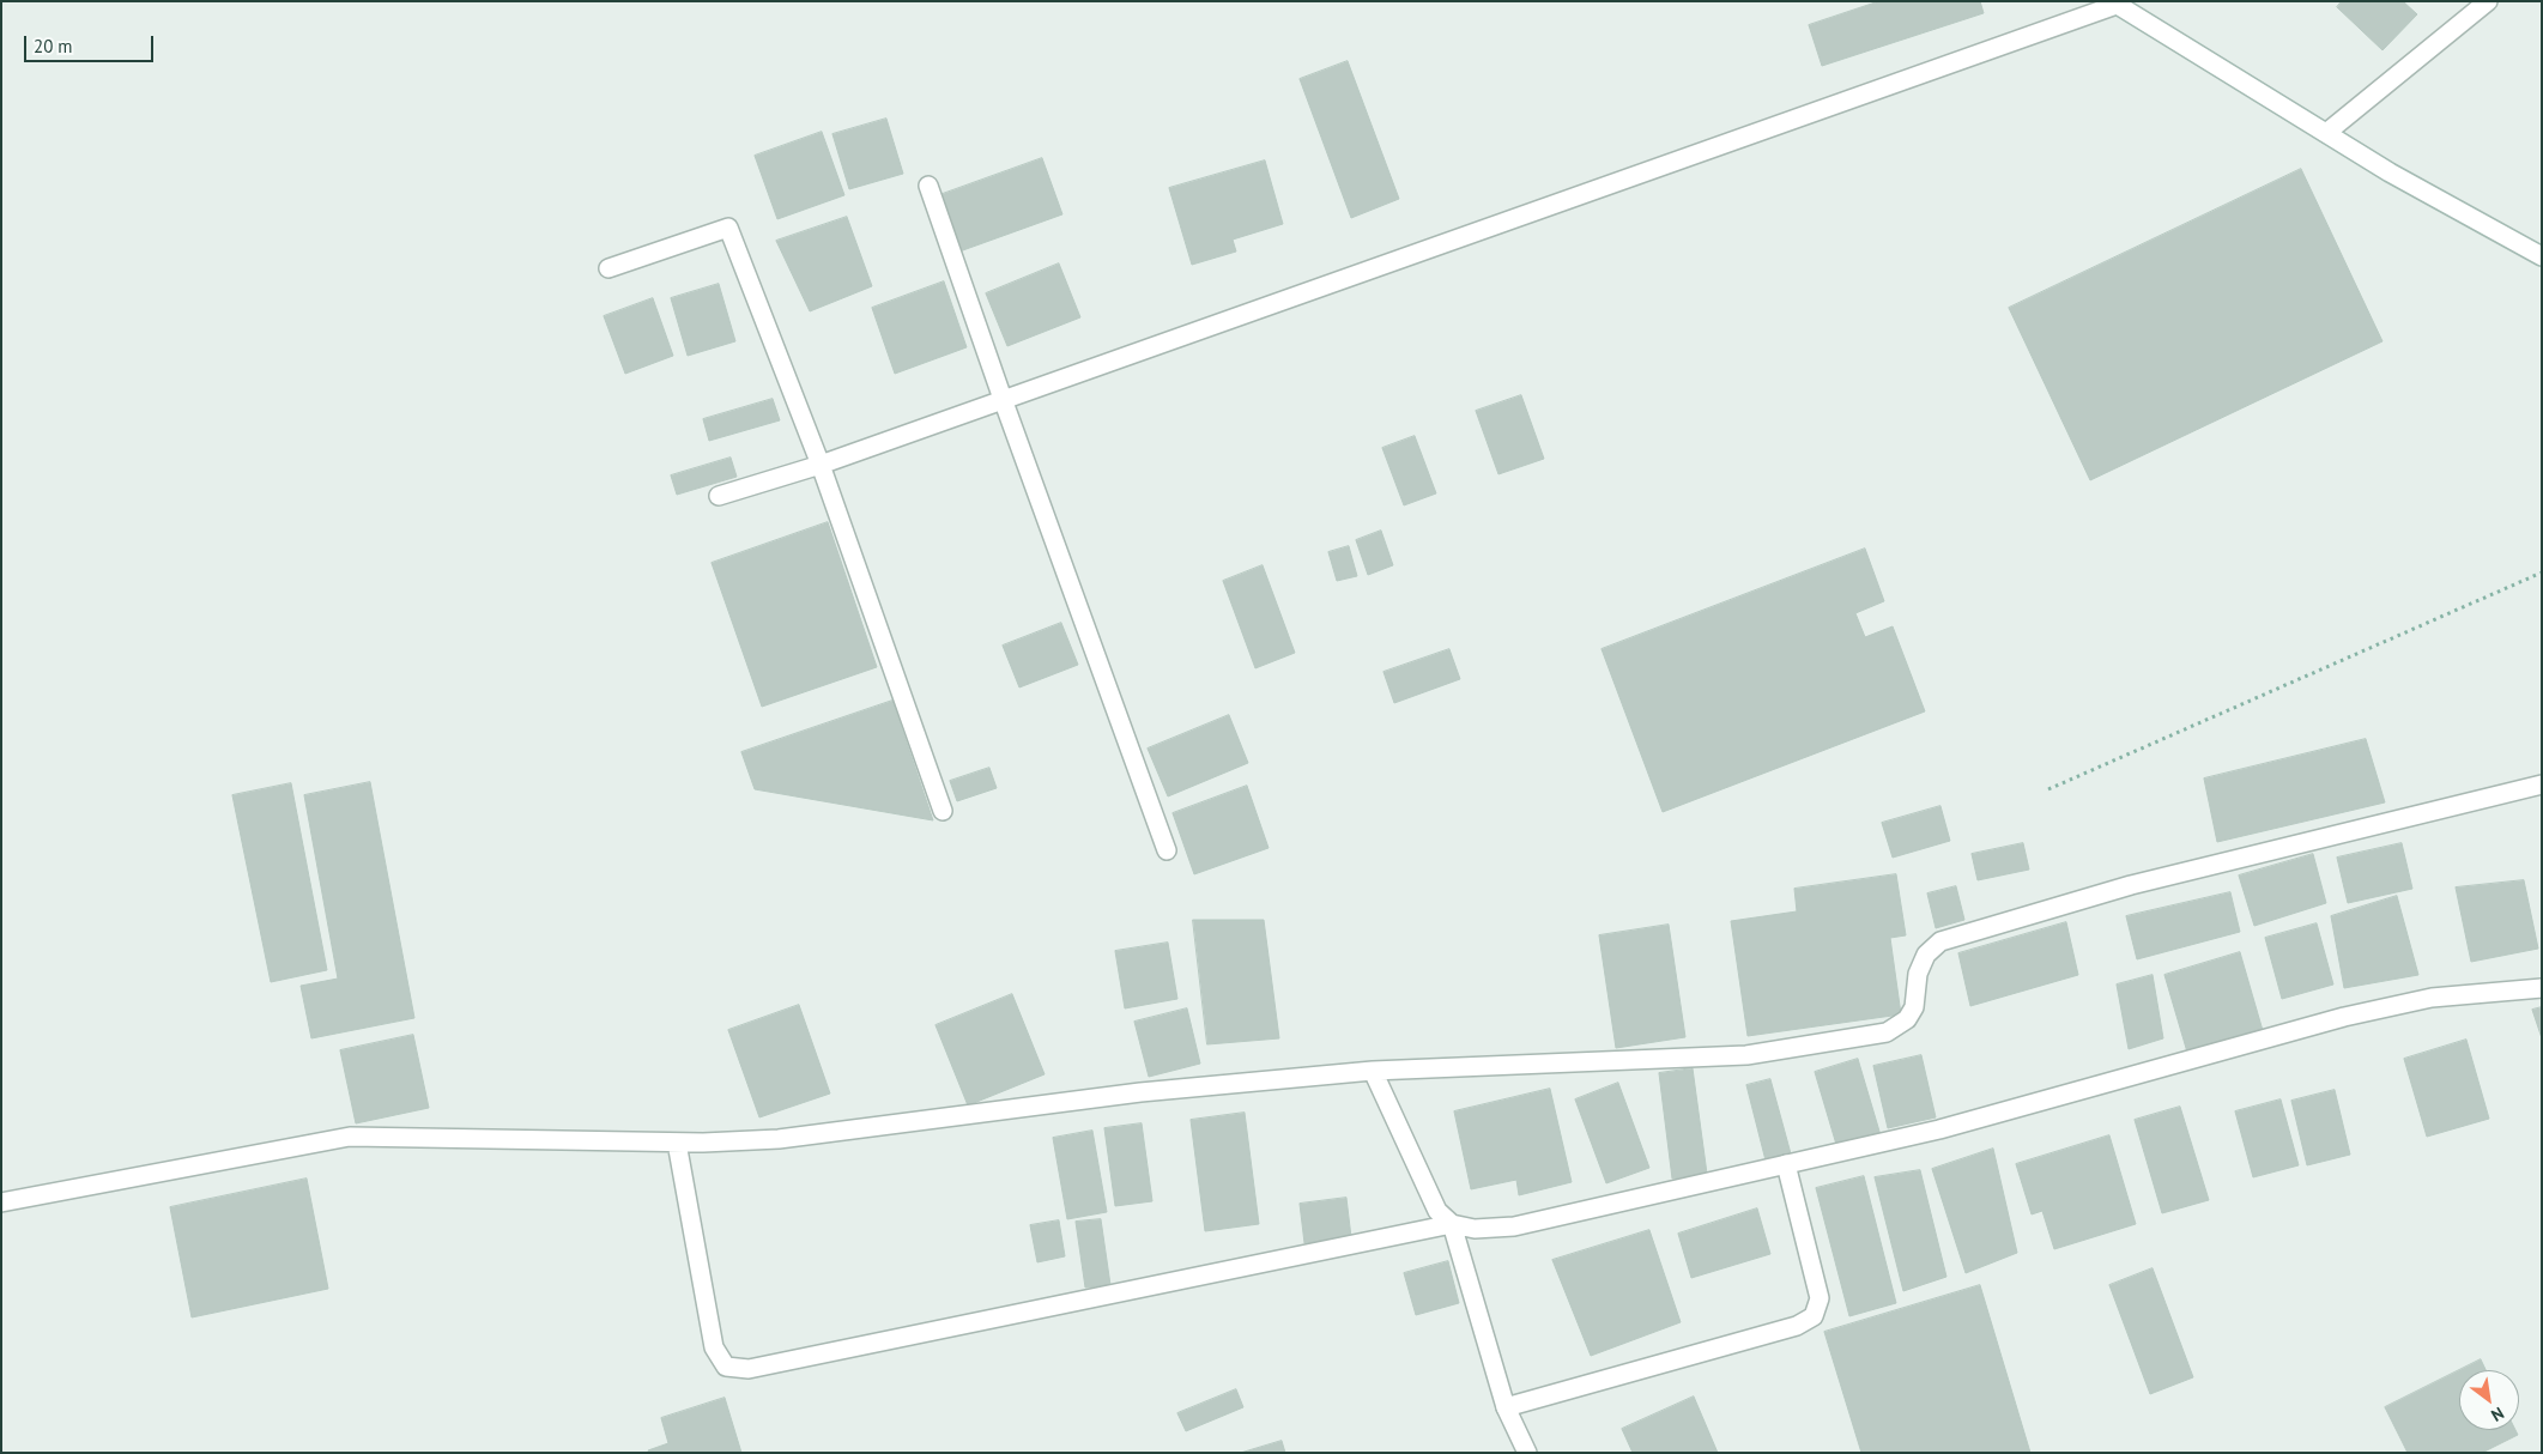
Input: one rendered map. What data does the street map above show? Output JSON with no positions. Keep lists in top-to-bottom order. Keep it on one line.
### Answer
{"scale_bar":"20 m","north":"bottom right"}
